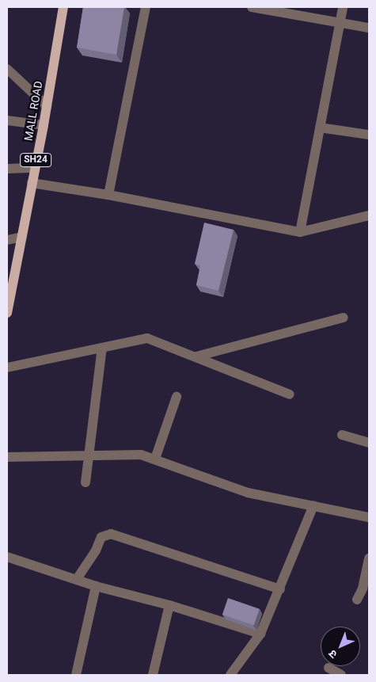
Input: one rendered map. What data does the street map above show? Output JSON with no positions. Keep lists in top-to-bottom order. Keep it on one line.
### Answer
{"streets":{"main road":["MALL ROAD","SH24"]},"north":"bottom left"}
